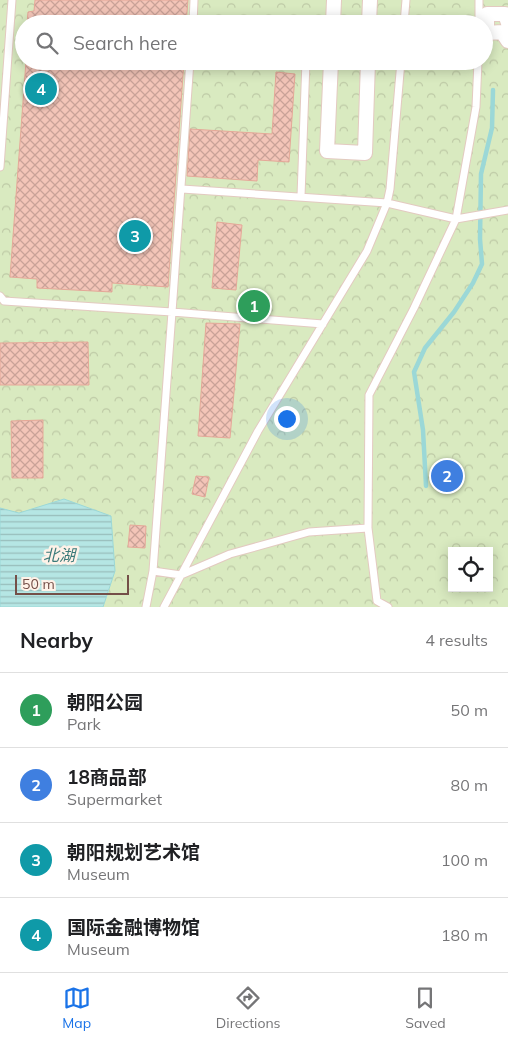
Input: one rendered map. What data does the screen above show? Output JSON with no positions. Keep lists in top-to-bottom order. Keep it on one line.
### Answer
{"water":["北湖"],"scale_bar":"50 m","page":{"search":"Search here","pins":["4","3","1","2"],"scale":"50 m","heading":["Nearby","4 results"],"list":[{"mark":"1","name":"朝阳公园","note":"Park","value":"50 m"},{"mark":"2","name":"18商品部","note":"Supermarket","value":"80 m"},{"mark":"3","name":"朝阳规划艺术馆","note":"Museum","value":"100 m"},{"mark":"4","name":"国际金融博物馆","note":"Museum","value":"180 m"}],"nav":["Map","Directions","Saved"]}}
